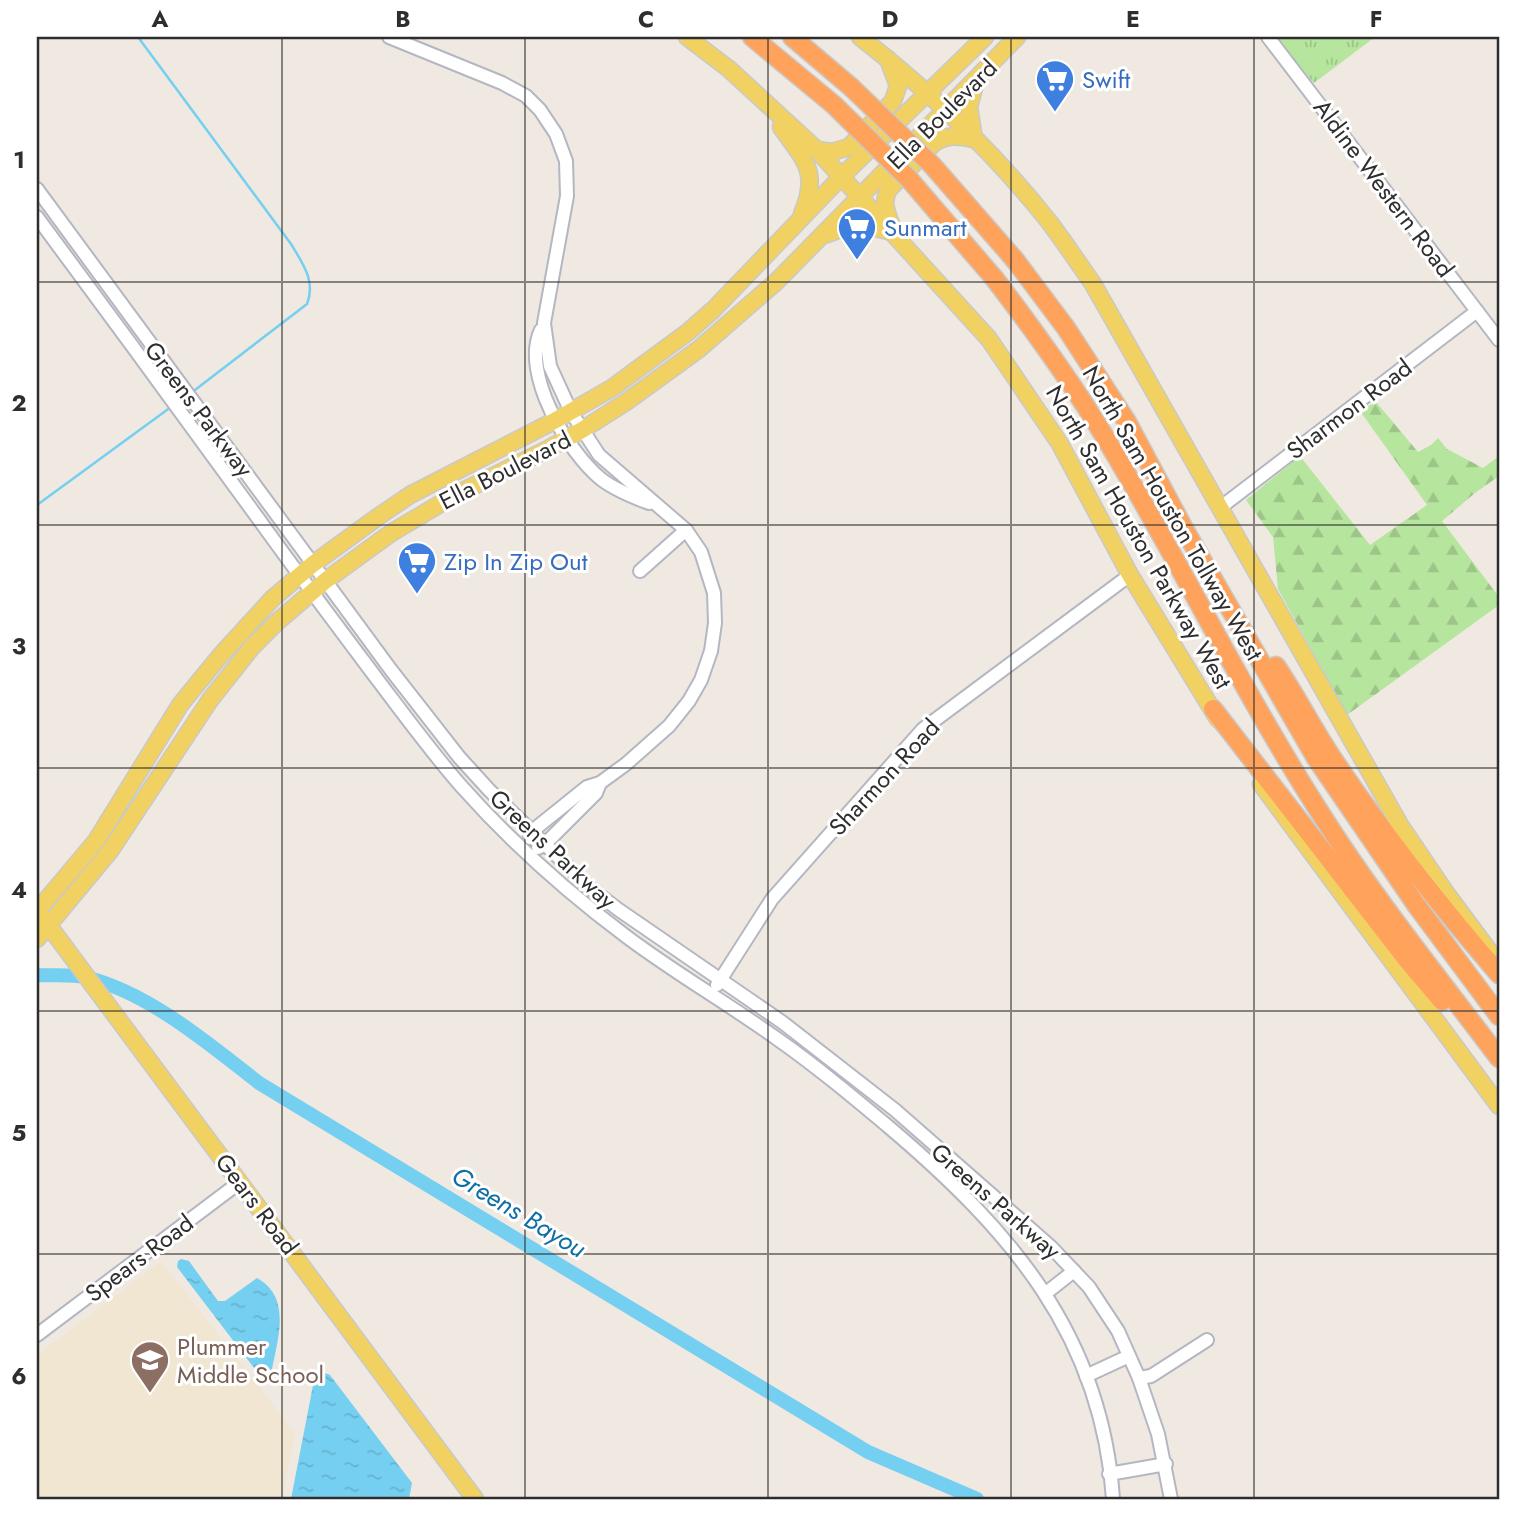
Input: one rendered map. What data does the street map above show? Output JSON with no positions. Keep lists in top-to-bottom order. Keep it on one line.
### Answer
{"streets":{"highway":["North Sam Houston Tollway West","North Sam Houston Parkway West"],"main road":["Ella Boulevard","Gears Road"],"street":["Aldine Western Road","Greens Parkway","Sharmon Road","Spears Road"]},"crossings":[["Ella Boulevard","Greens Parkway"],["Ella Boulevard","North Sam Houston Parkway West"],["Ella Boulevard","Gears Road"],["Aldine Western Road","Sharmon Road"],["Greens Parkway","Sharmon Road"],["Sharmon Road","North Sam Houston Parkway West"],["North Sam Houston Tollway West","North Sam Houston Parkway West"],["Gears Road","Spears Road"]],"water":["Greens Bayou"],"places":{"supermarket":["Swift","Sunmart","Zip In Zip Out"],"school or university":["Plummer Middle School"]},"grid":{"columns":["A","B","C","D","E","F"],"rows":["1","2","3","4","5","6"]}}
